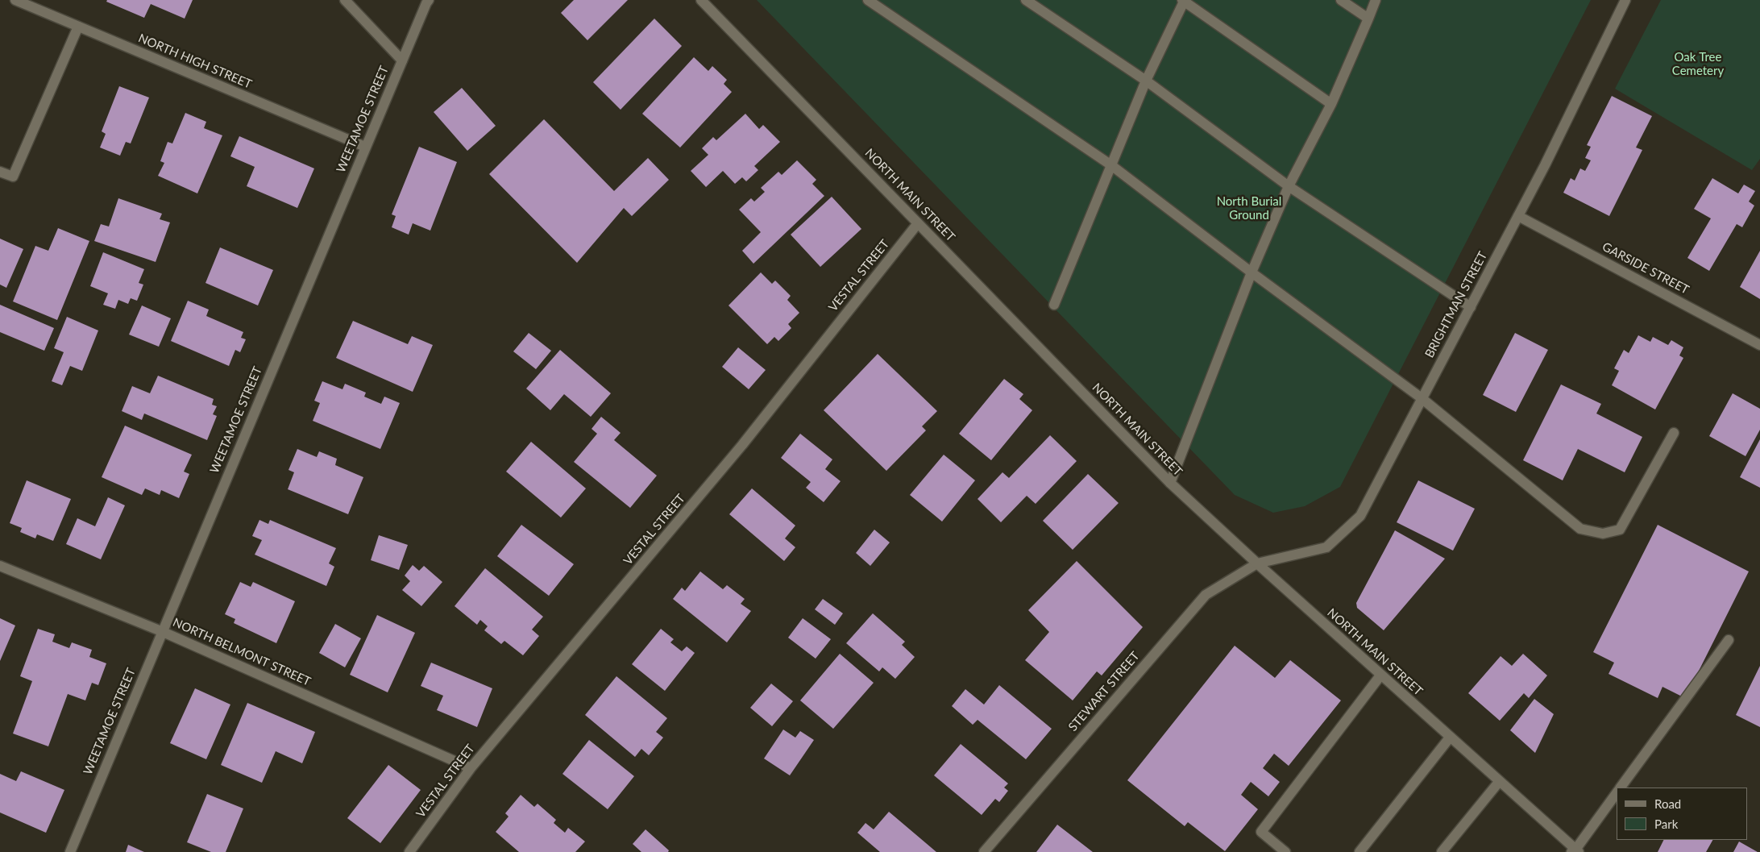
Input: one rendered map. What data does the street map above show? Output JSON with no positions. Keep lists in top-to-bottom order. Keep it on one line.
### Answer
{"streets":{"street":["NORTH HIGH STREET","WEETAMOE STREET","NORTH MAIN STREET","GARSIDE STREET","VESTAL STREET","BRIGHTMAN STREET","NORTH BELMONT STREET","STEWART STREET"]},"crossings":[["NORTH HIGH STREET","WEETAMOE STREET"],["WEETAMOE STREET","NORTH BELMONT STREET"],["NORTH MAIN STREET","VESTAL STREET"],["NORTH MAIN STREET","BRIGHTMAN STREET"],["NORTH MAIN STREET","STEWART STREET"],["GARSIDE STREET","BRIGHTMAN STREET"],["VESTAL STREET","NORTH BELMONT STREET"],["BRIGHTMAN STREET","STEWART STREET"]],"parks":["Oak Tree Cemetery","North Burial Ground"],"legend":["Road","Park"]}
